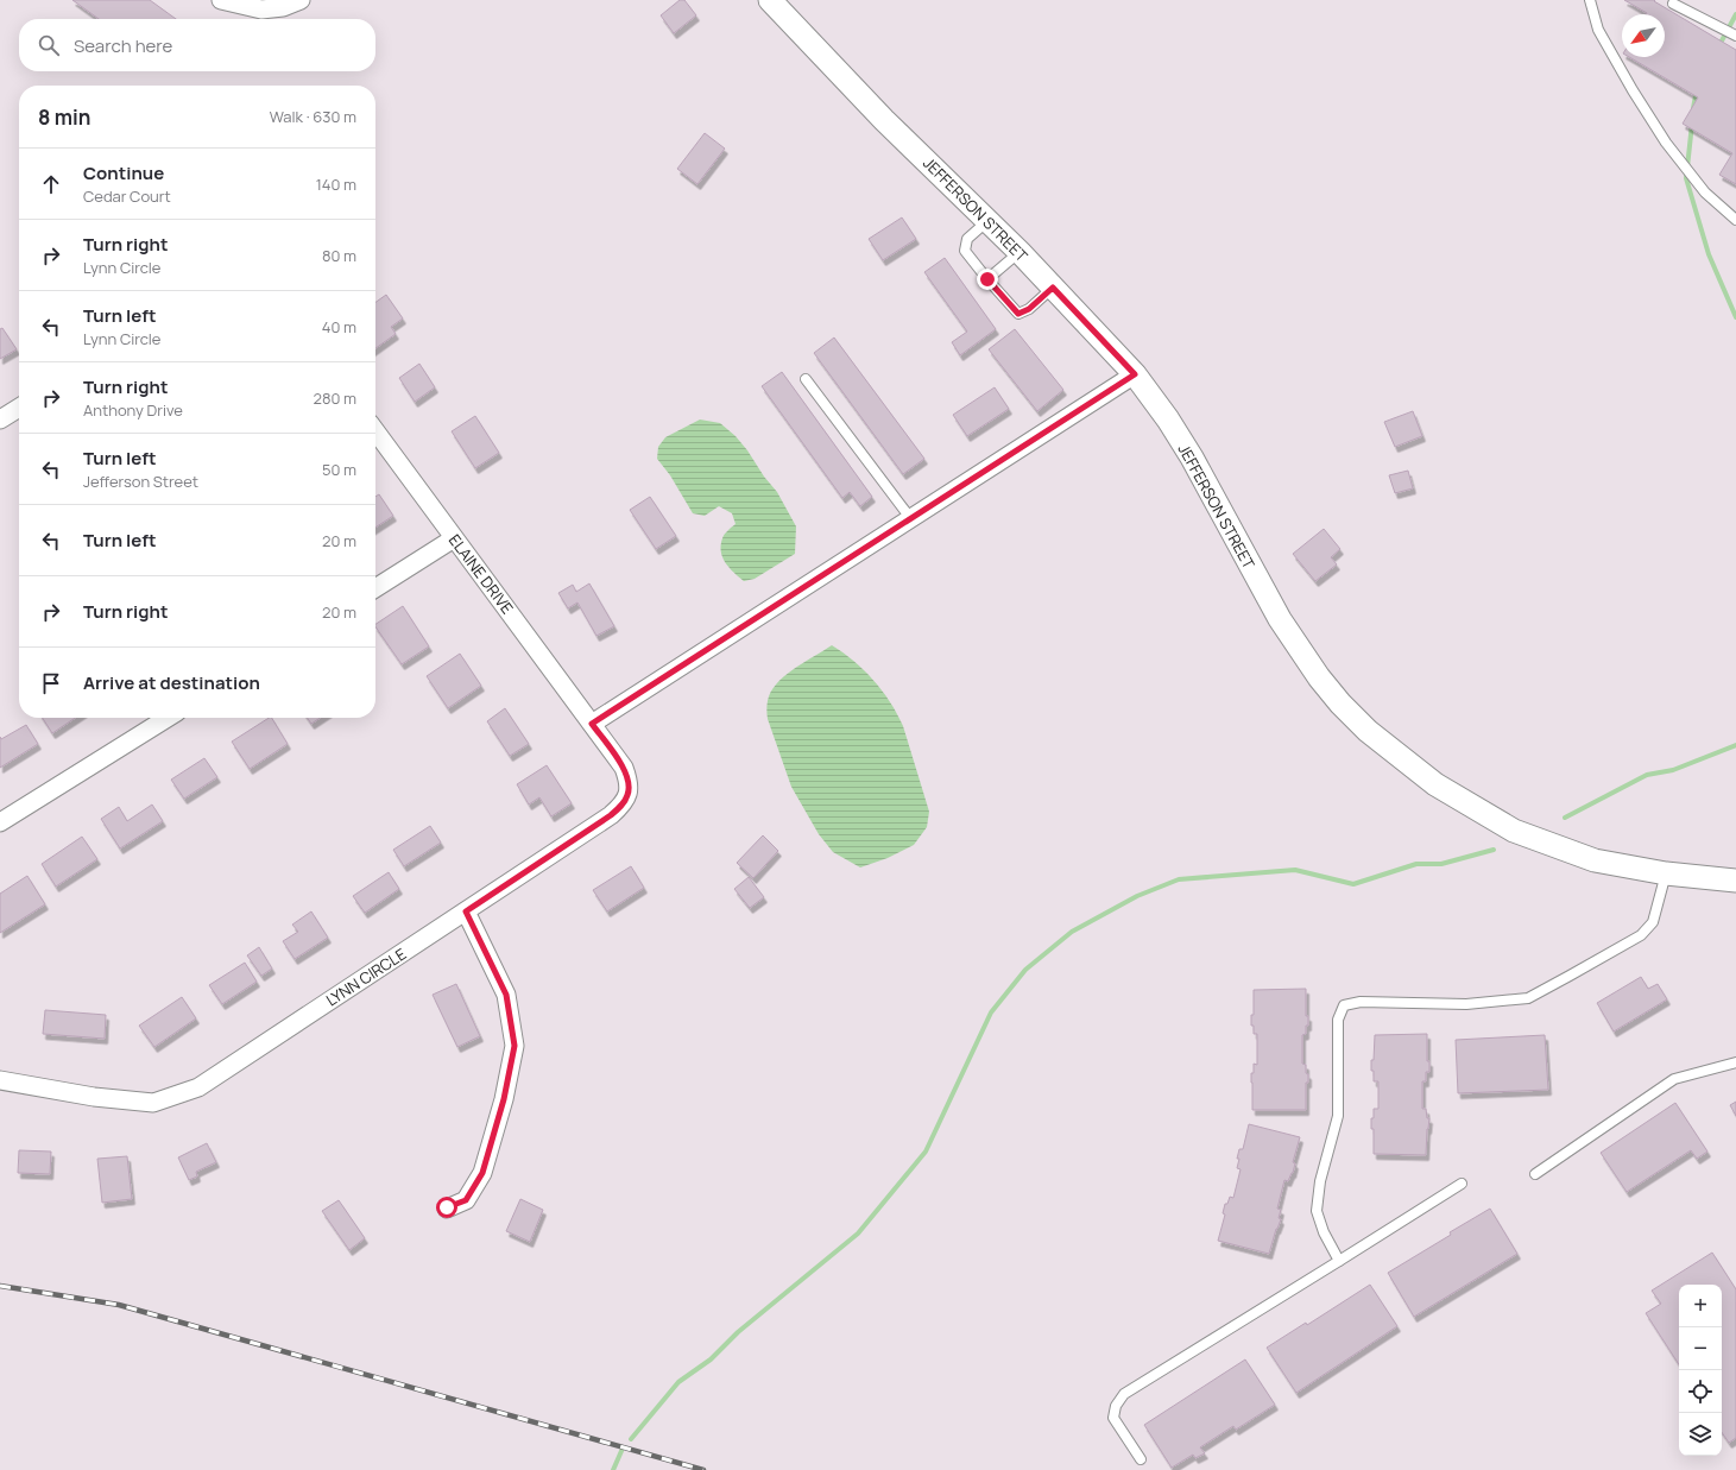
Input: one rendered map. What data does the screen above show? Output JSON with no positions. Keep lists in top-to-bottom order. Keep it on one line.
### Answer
{"streets":{"street":["JEFFERSON STREET","ELAINE DRIVE","LYNN CIRCLE"]},"crossings":[["ELAINE DRIVE","LYNN CIRCLE"]],"north":"bottom left","page":{"search":"Search here","heading":["8 min","Walk · 630 m"],"list":[["Continue","Cedar Court","140 m"],["Turn right","Lynn Circle","80 m"],["Turn left","Lynn Circle","40 m"],["Turn right","Anthony Drive","280 m"],["Turn left","Jefferson Street","50 m"],["Turn left","20 m"],["Turn right","20 m"],"Arrive at destination"],"map_buttons":["+","−"]}}
